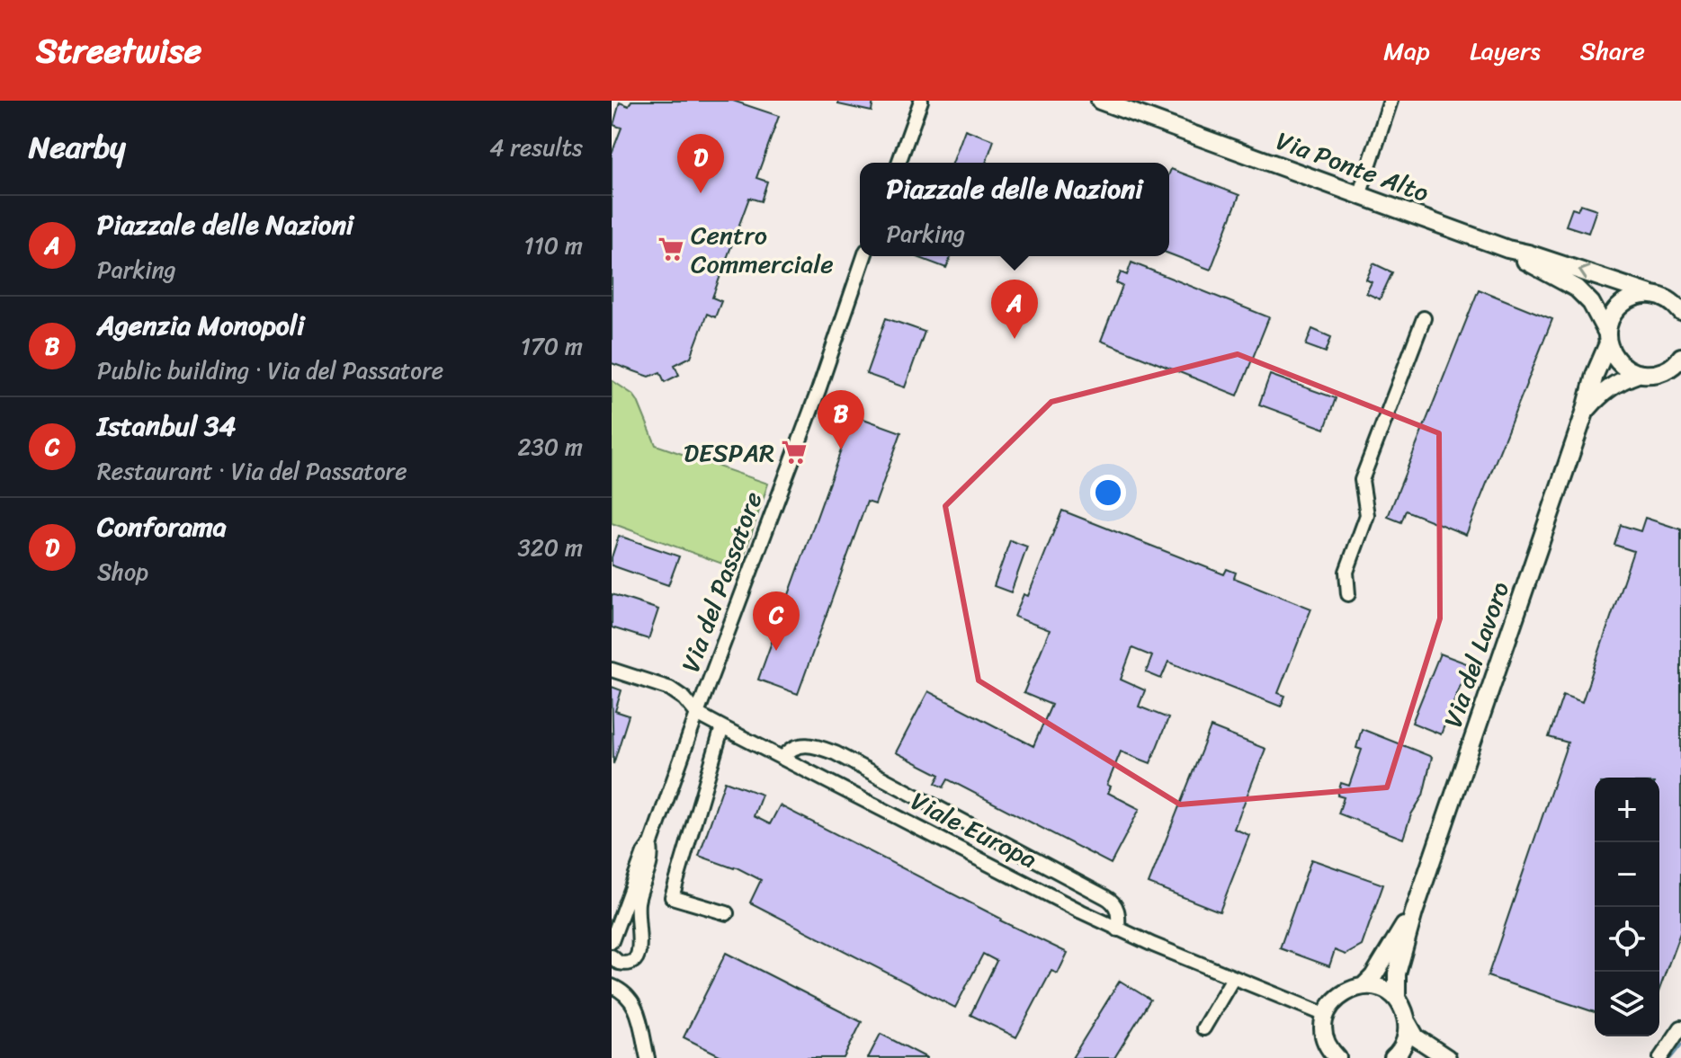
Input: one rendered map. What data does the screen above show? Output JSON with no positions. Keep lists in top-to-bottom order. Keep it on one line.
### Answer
{"streets":{"main road":["Via Ponte Alto","Via del Lavoro"],"street":["Via del Passatore","Viale Europa"]},"crossings":[["Via Ponte Alto","Via del Lavoro"],["Via del Passatore","Viale Europa"],["Via del Lavoro","Viale Europa"]],"places":{"supermarket":["Centro Commerciale","DESPAR"]},"page":{"header":"Streetwise","nav":["Map","Layers","Share"],"heading":["Nearby","4 results"],"pins":["D","A","B","C"],"popup":["Piazzale delle Nazioni","Parking"],"list":[{"mark":"A","name":"Piazzale delle Nazioni","note":"Parking","value":"110 m"},{"mark":"B","name":"Agenzia Monopoli","note":"Public building · Via del Passatore","value":"170 m"},{"mark":"C","name":"Istanbul 34","note":"Restaurant · Via del Passatore","value":"230 m"},{"mark":"D","name":"Conforama","note":"Shop","value":"320 m"}],"map_buttons":["+","−"]}}
